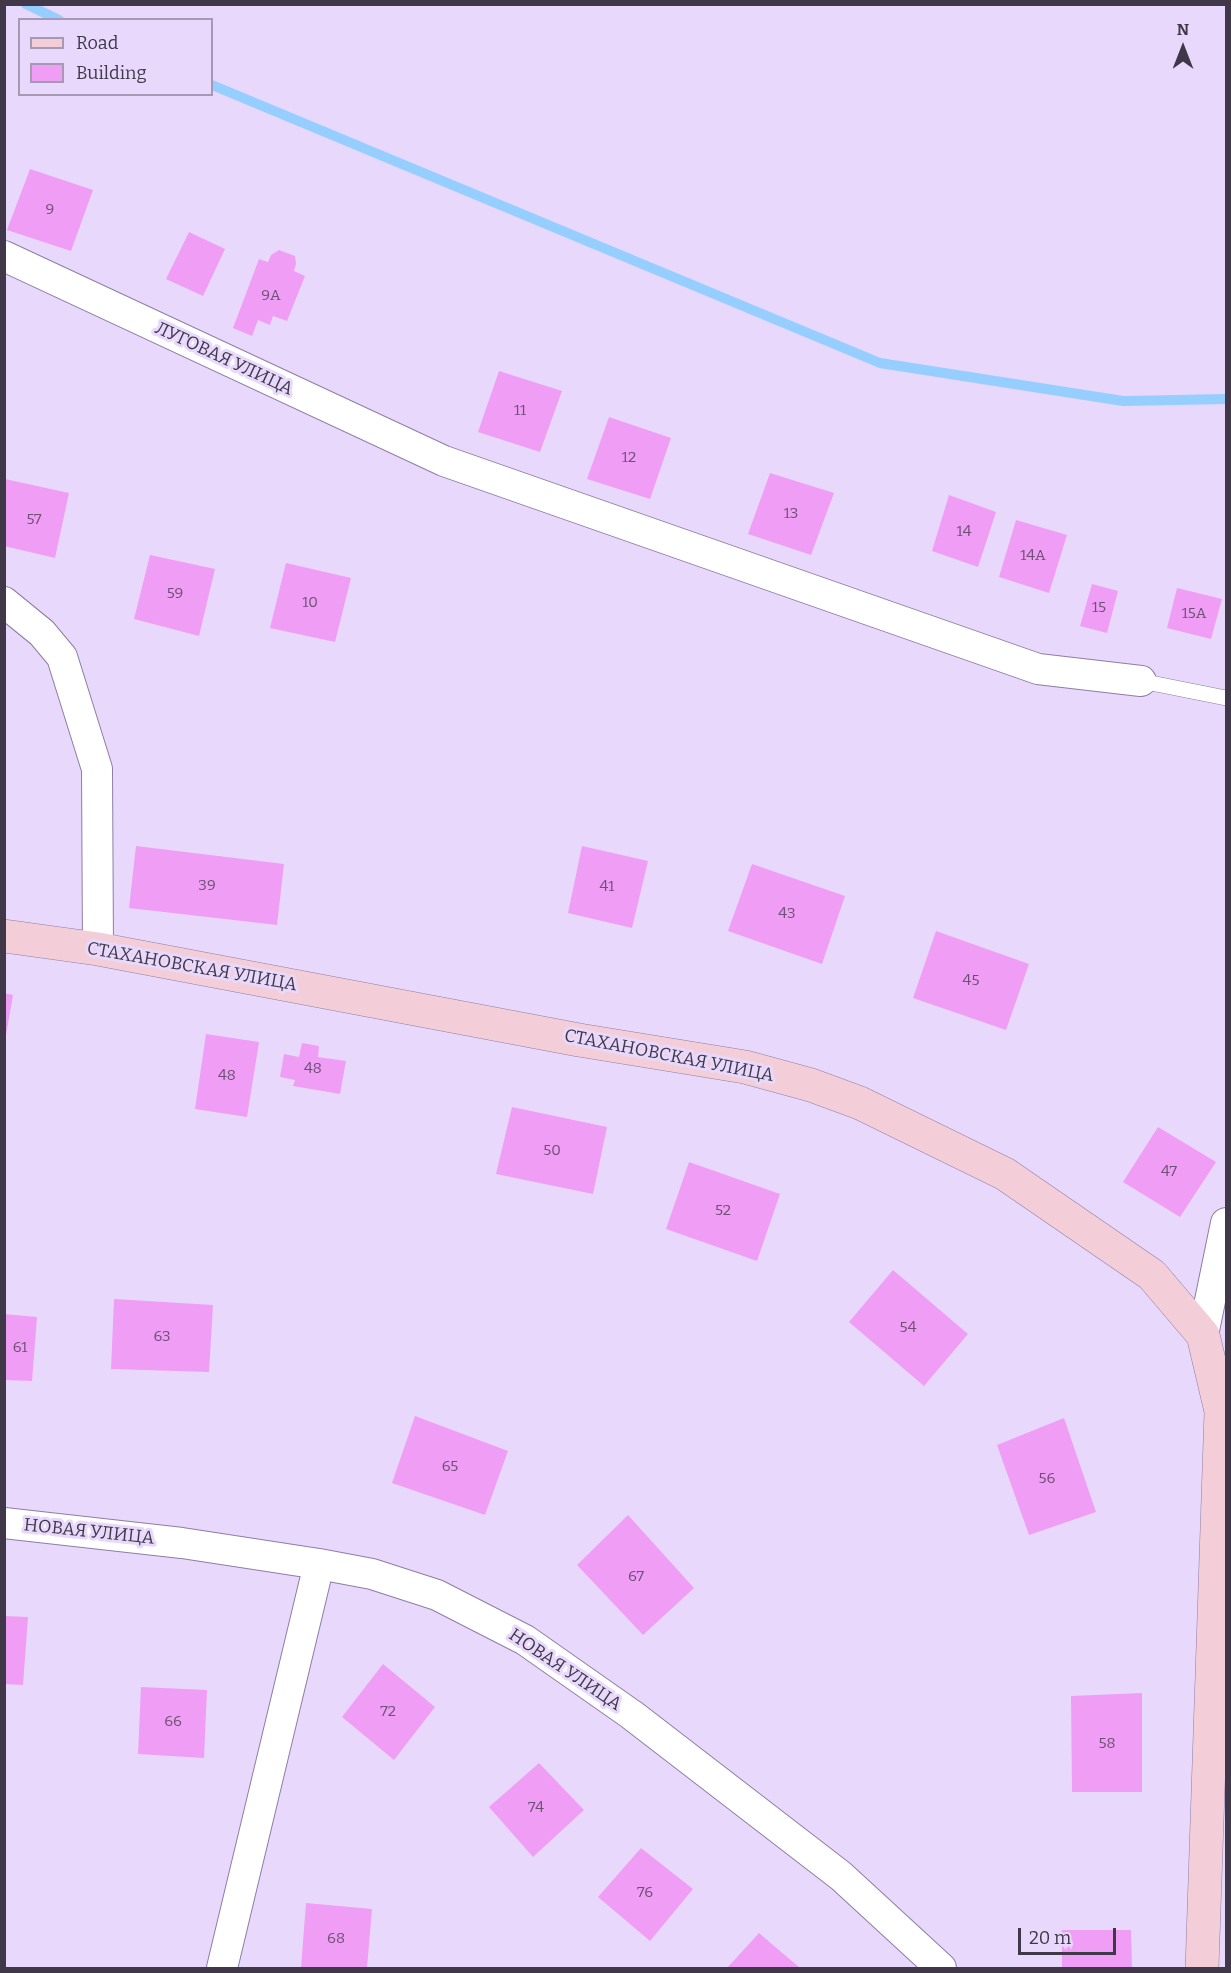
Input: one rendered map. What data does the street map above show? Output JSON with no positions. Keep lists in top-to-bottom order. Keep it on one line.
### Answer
{"streets":{"street":["ЛУГОВАЯ УЛИЦА","СТАХАНОВСКАЯ УЛИЦА","НОВАЯ УЛИЦА"]},"house_numbers":["9","9А","11","12","13","57","14","14А","59","10","15","15А","39","41","43","45","48","48","50","47","52","54","63","61","65","56","67","72","66","58","74","76","68"],"legend":["Road","Building"],"scale_bar":"20 m","north":"top"}
